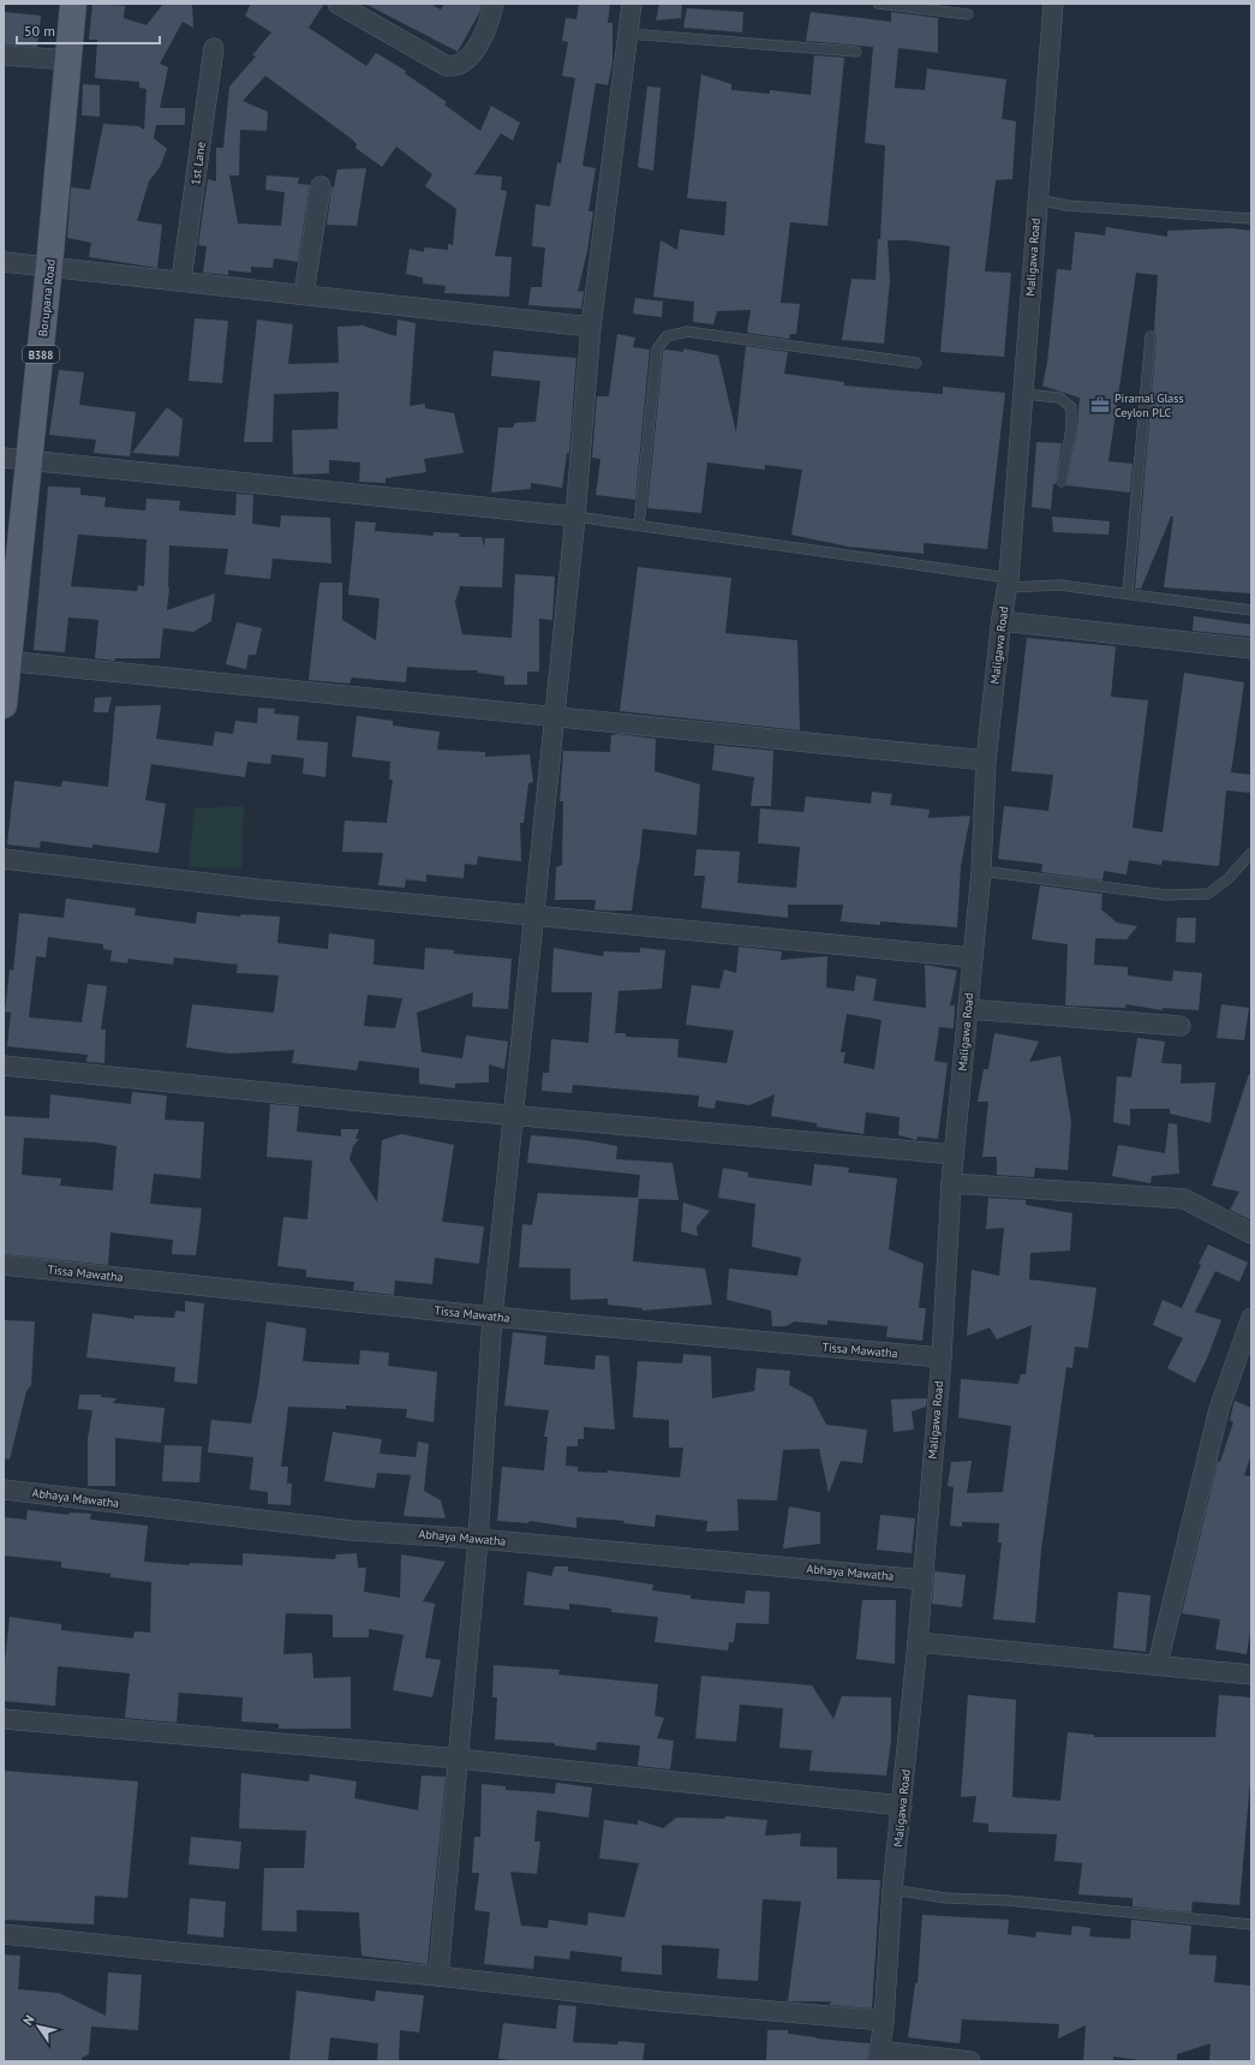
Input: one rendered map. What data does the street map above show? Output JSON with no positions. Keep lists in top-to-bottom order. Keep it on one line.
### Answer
{"streets":{"main road":["Borupana Road","B388"],"street":["1st Lane","Maligawa Road","Tissa Mawatha","Abhaya Mawatha"]},"crossings":[["Maligawa Road","Tissa Mawatha"],["Maligawa Road","Abhaya Mawatha"]],"places":{"office":["Piramal Glass Ceylon PLC"]},"scale_bar":"50 m","north":"top left"}
